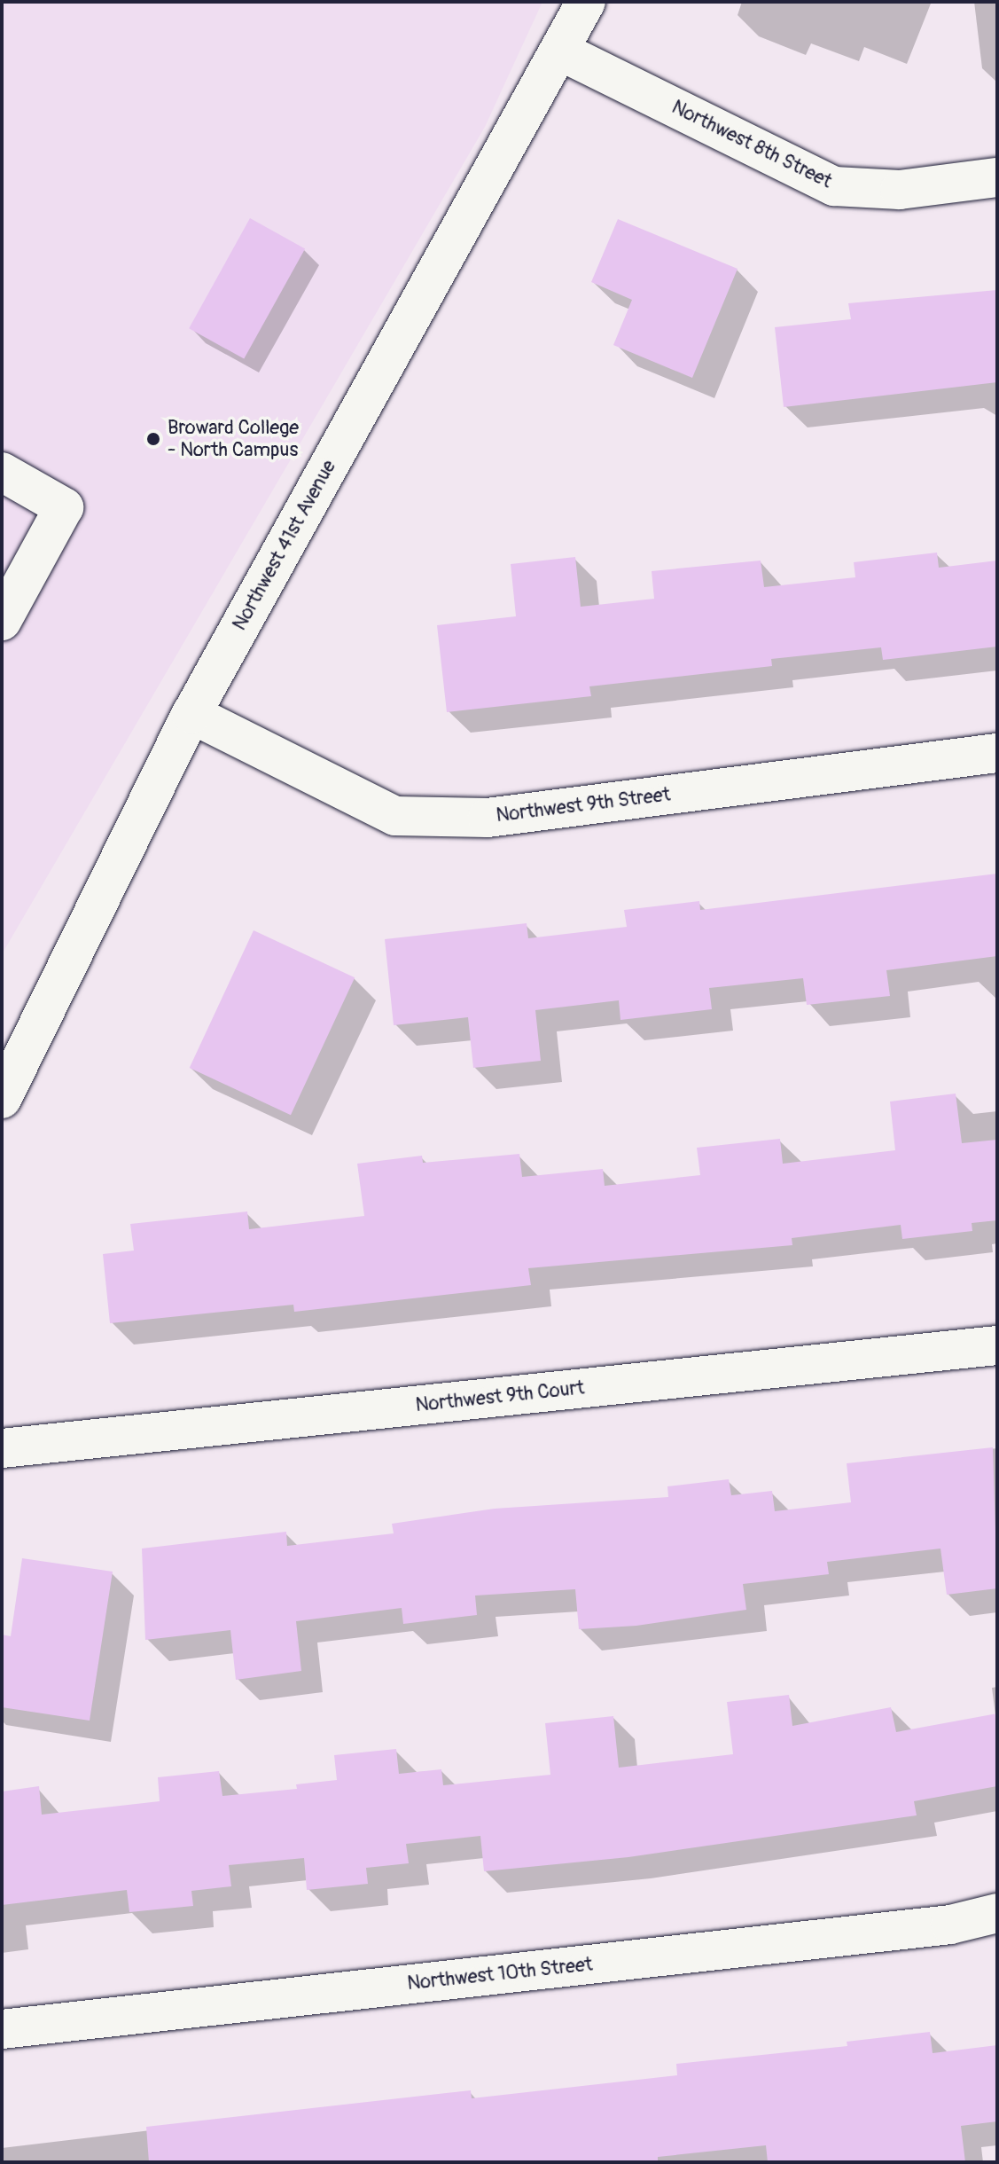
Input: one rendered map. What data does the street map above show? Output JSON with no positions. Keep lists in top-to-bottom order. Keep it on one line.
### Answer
{"streets":{"street":["Northwest 8th Street","Northwest 41st Avenue","Northwest 9th Street","Northwest 9th Court","Northwest 10th Street"]},"crossings":[["Northwest 8th Street","Northwest 41st Avenue"],["Northwest 41st Avenue","Northwest 9th Street"]],"places":["Broward College - North Campus"]}
